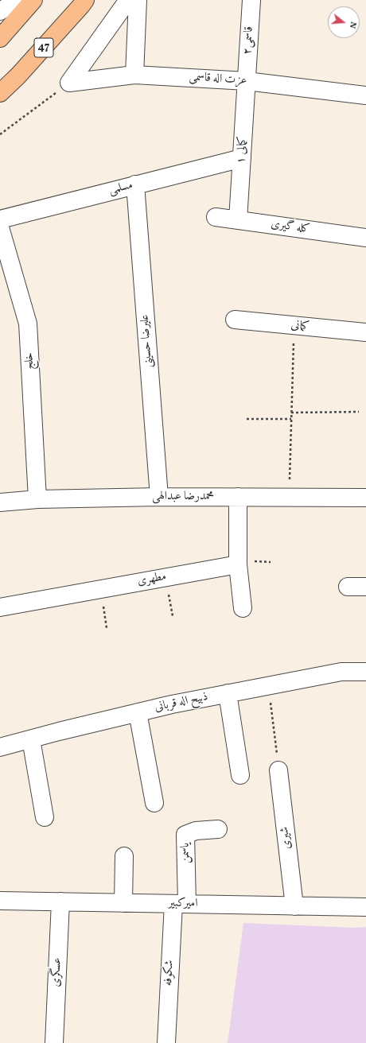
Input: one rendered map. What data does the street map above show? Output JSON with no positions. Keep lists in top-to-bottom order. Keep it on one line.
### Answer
{"streets":{"highway":["47"],"street":["قاسمی۲","عزت اله قاسمی","کمالی ۱","مسلمی","کله گیری","کمانی","علیرضا حسینی","خلج","محمدرضا عبدالهی","مطهری","ذبیح اله قربانی","شیری","یاسمن","امیرکبیر","عسگری","شکوفه"]},"crossings":[["قاسمی۲","عزت اله قاسمی"],["قاسمی۲","کمالی ۱"],["عزت اله قاسمی","کمالی ۱"],["کمالی ۱","مسلمی"],["کمالی ۱","کله گیری"],["مسلمی","علیرضا حسینی"],["علیرضا حسینی","محمدرضا عبدالهی"],["خلج","محمدرضا عبدالهی"],["شیری","امیرکبیر"],["یاسمن","امیرکبیر"],["یاسمن","شکوفه"],["امیرکبیر","عسگری"],["امیرکبیر","شکوفه"]],"north":"right"}
